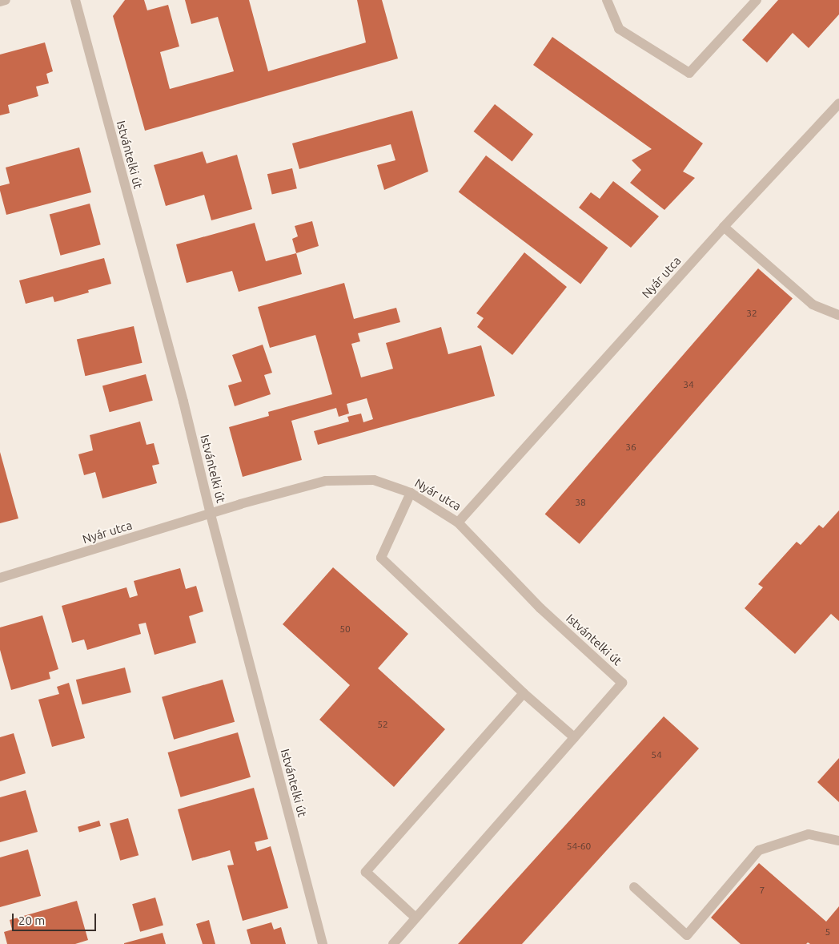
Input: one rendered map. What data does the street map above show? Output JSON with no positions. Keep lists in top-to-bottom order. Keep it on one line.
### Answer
{"streets":{"street":["Istvántelki út","Nyár utca"]},"crossings":[["Istvántelki út","Nyár utca"]],"house_numbers":["32","34","36","38","50","52","54","54-60","7","5"],"scale_bar":"20 m"}
